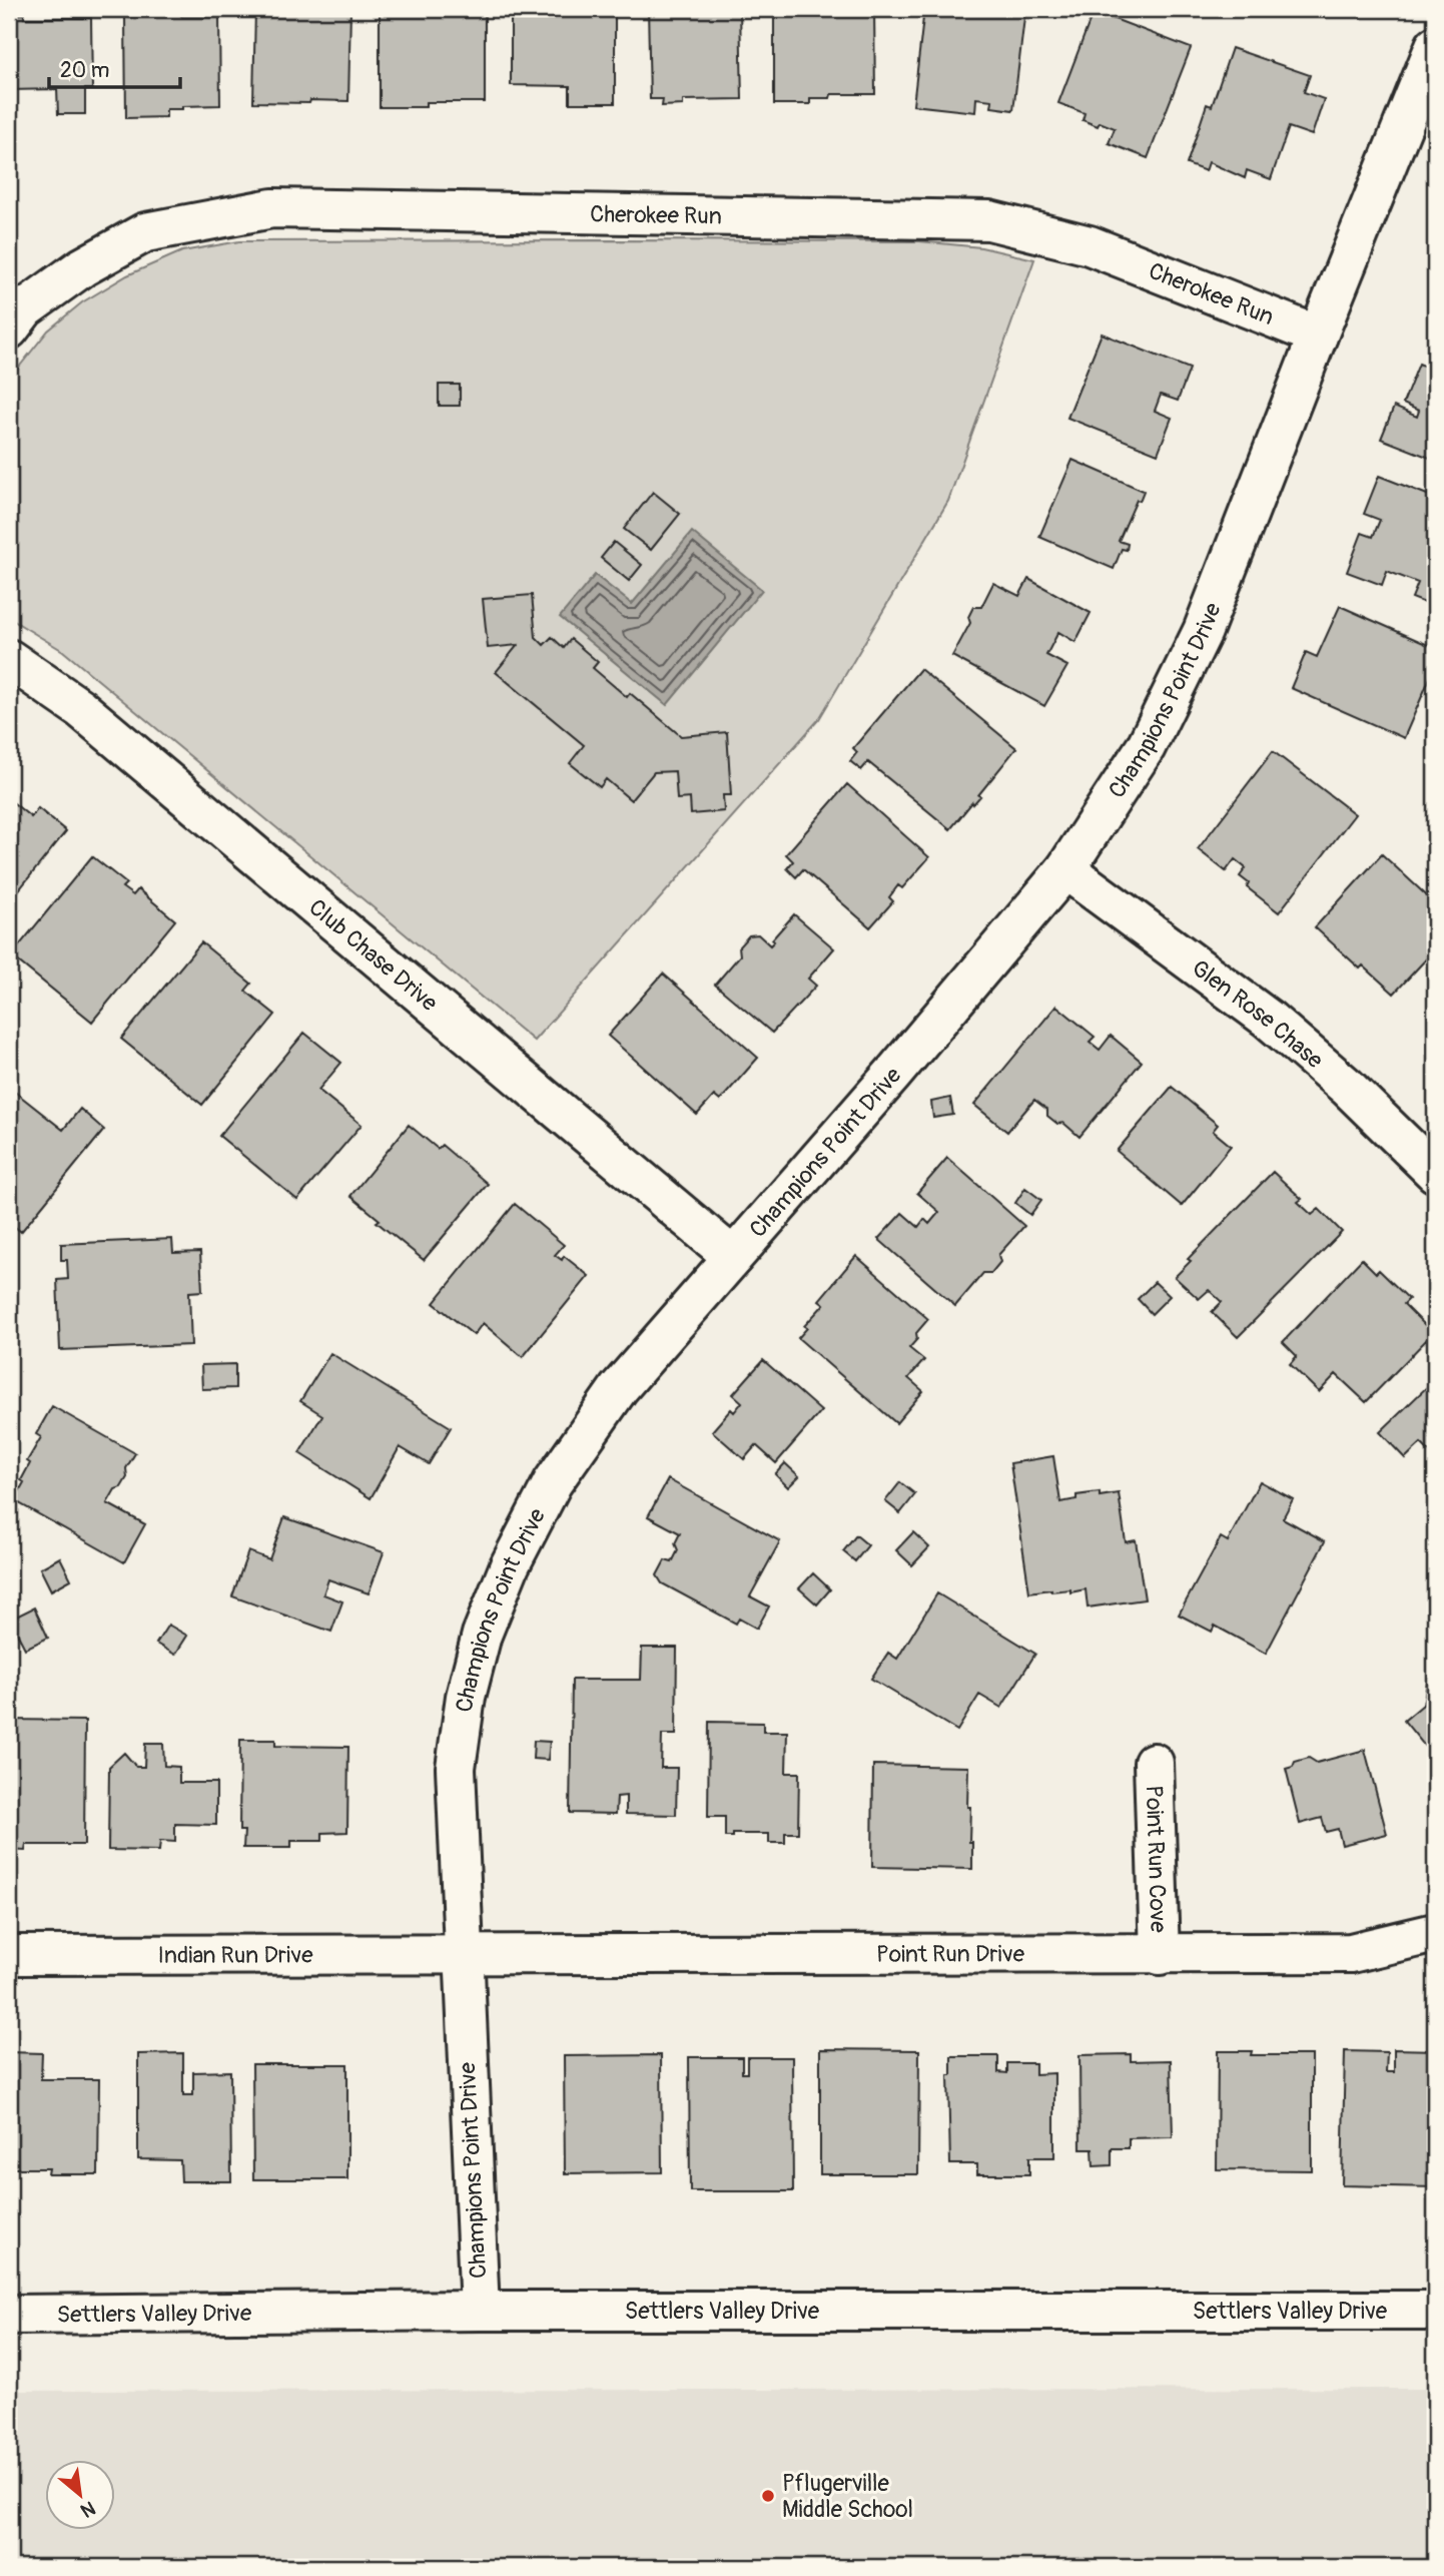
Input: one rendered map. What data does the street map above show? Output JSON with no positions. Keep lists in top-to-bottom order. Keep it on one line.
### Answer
{"streets":{"street":["Cherokee Run","Champions Point Drive","Club Chase Drive","Glen Rose Chase","Point Run Cove","Indian Run Drive","Point Run Drive","Settlers Valley Drive"]},"crossings":[["Cherokee Run","Champions Point Drive"],["Champions Point Drive","Club Chase Drive"],["Champions Point Drive","Glen Rose Chase"],["Champions Point Drive","Indian Run Drive"],["Champions Point Drive","Point Run Drive"],["Champions Point Drive","Settlers Valley Drive"],["Point Run Cove","Point Run Drive"],["Indian Run Drive","Point Run Drive"]],"places":["Pflugerville Middle School"],"scale_bar":"20 m","north":"bottom right"}
